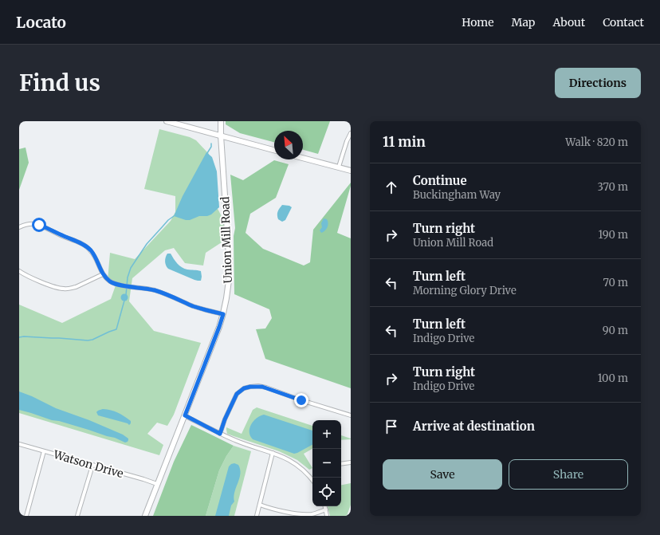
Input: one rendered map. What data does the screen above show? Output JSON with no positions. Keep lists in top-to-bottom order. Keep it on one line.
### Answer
{"streets":{"street":["Union Mill Road","Watson Drive"]},"crossings":[["Union Mill Road","Watson Drive"]],"north":"top left","page":{"header":"Locato","nav":["Home","Map","About","Contact"],"buttons":["Directions",["Save","Share"]],"title":"Find us","heading":["11 min","Walk · 820 m"],"list":[["Continue","Buckingham Way","370 m"],["Turn right","Union Mill Road","190 m"],["Turn left","Morning Glory Drive","70 m"],["Turn left","Indigo Drive","90 m"],["Turn right","Indigo Drive","100 m"],"Arrive at destination"],"map_buttons":["+","−"]}}
